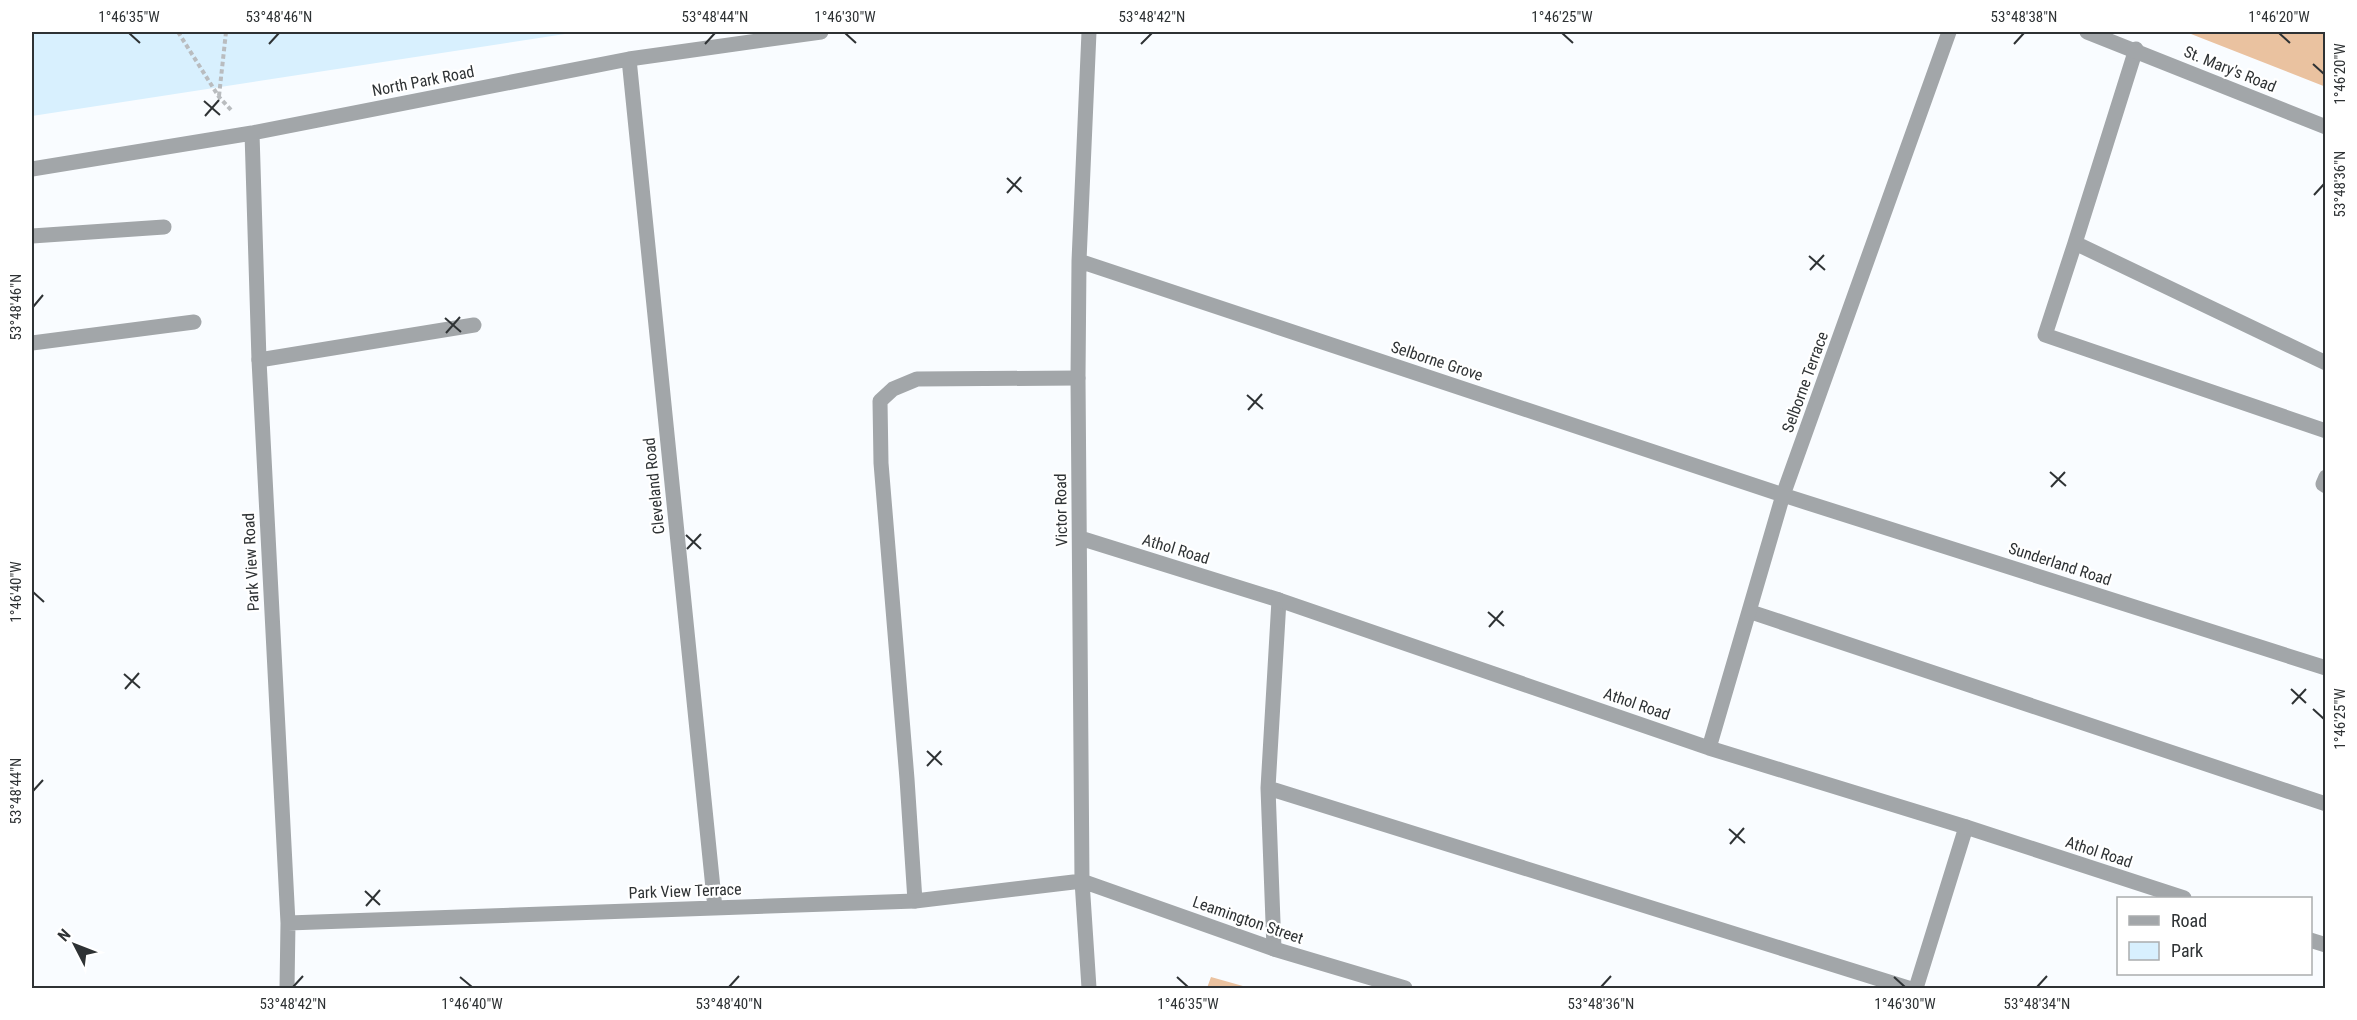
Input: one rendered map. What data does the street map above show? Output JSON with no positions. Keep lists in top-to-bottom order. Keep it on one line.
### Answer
{"streets":{"street":["St. Mary's Road","North Park Road","Selborne Grove","Selborne Terrace","Cleveland Road","Victor Road","Athol Road","Park View Road","Sunderland Road","Park View Terrace","Leamington Street"]},"crossings":[["North Park Road","Cleveland Road"],["North Park Road","Park View Road"],["Selborne Grove","Selborne Terrace"],["Selborne Grove","Victor Road"],["Selborne Grove","Sunderland Road"],["Selborne Terrace","Athol Road"],["Selborne Terrace","Sunderland Road"],["Cleveland Road","Park View Terrace"],["Victor Road","Athol Road"],["Victor Road","Park View Terrace"],["Victor Road","Leamington Street"],["Park View Road","Park View Terrace"],["Park View Terrace","Leamington Street"]],"legend":["Road","Park"],"north":"top left","coordinates":["1°46'35\"W","53°48'46\"N","53°48'44\"N","1°46'30\"W","53°48'42\"N","1°46'25\"W","53°48'38\"N","1°46'20\"W","53°48'36\"N","1°46'40\"W","53°48'40\"N","53°48'34\"N"]}
